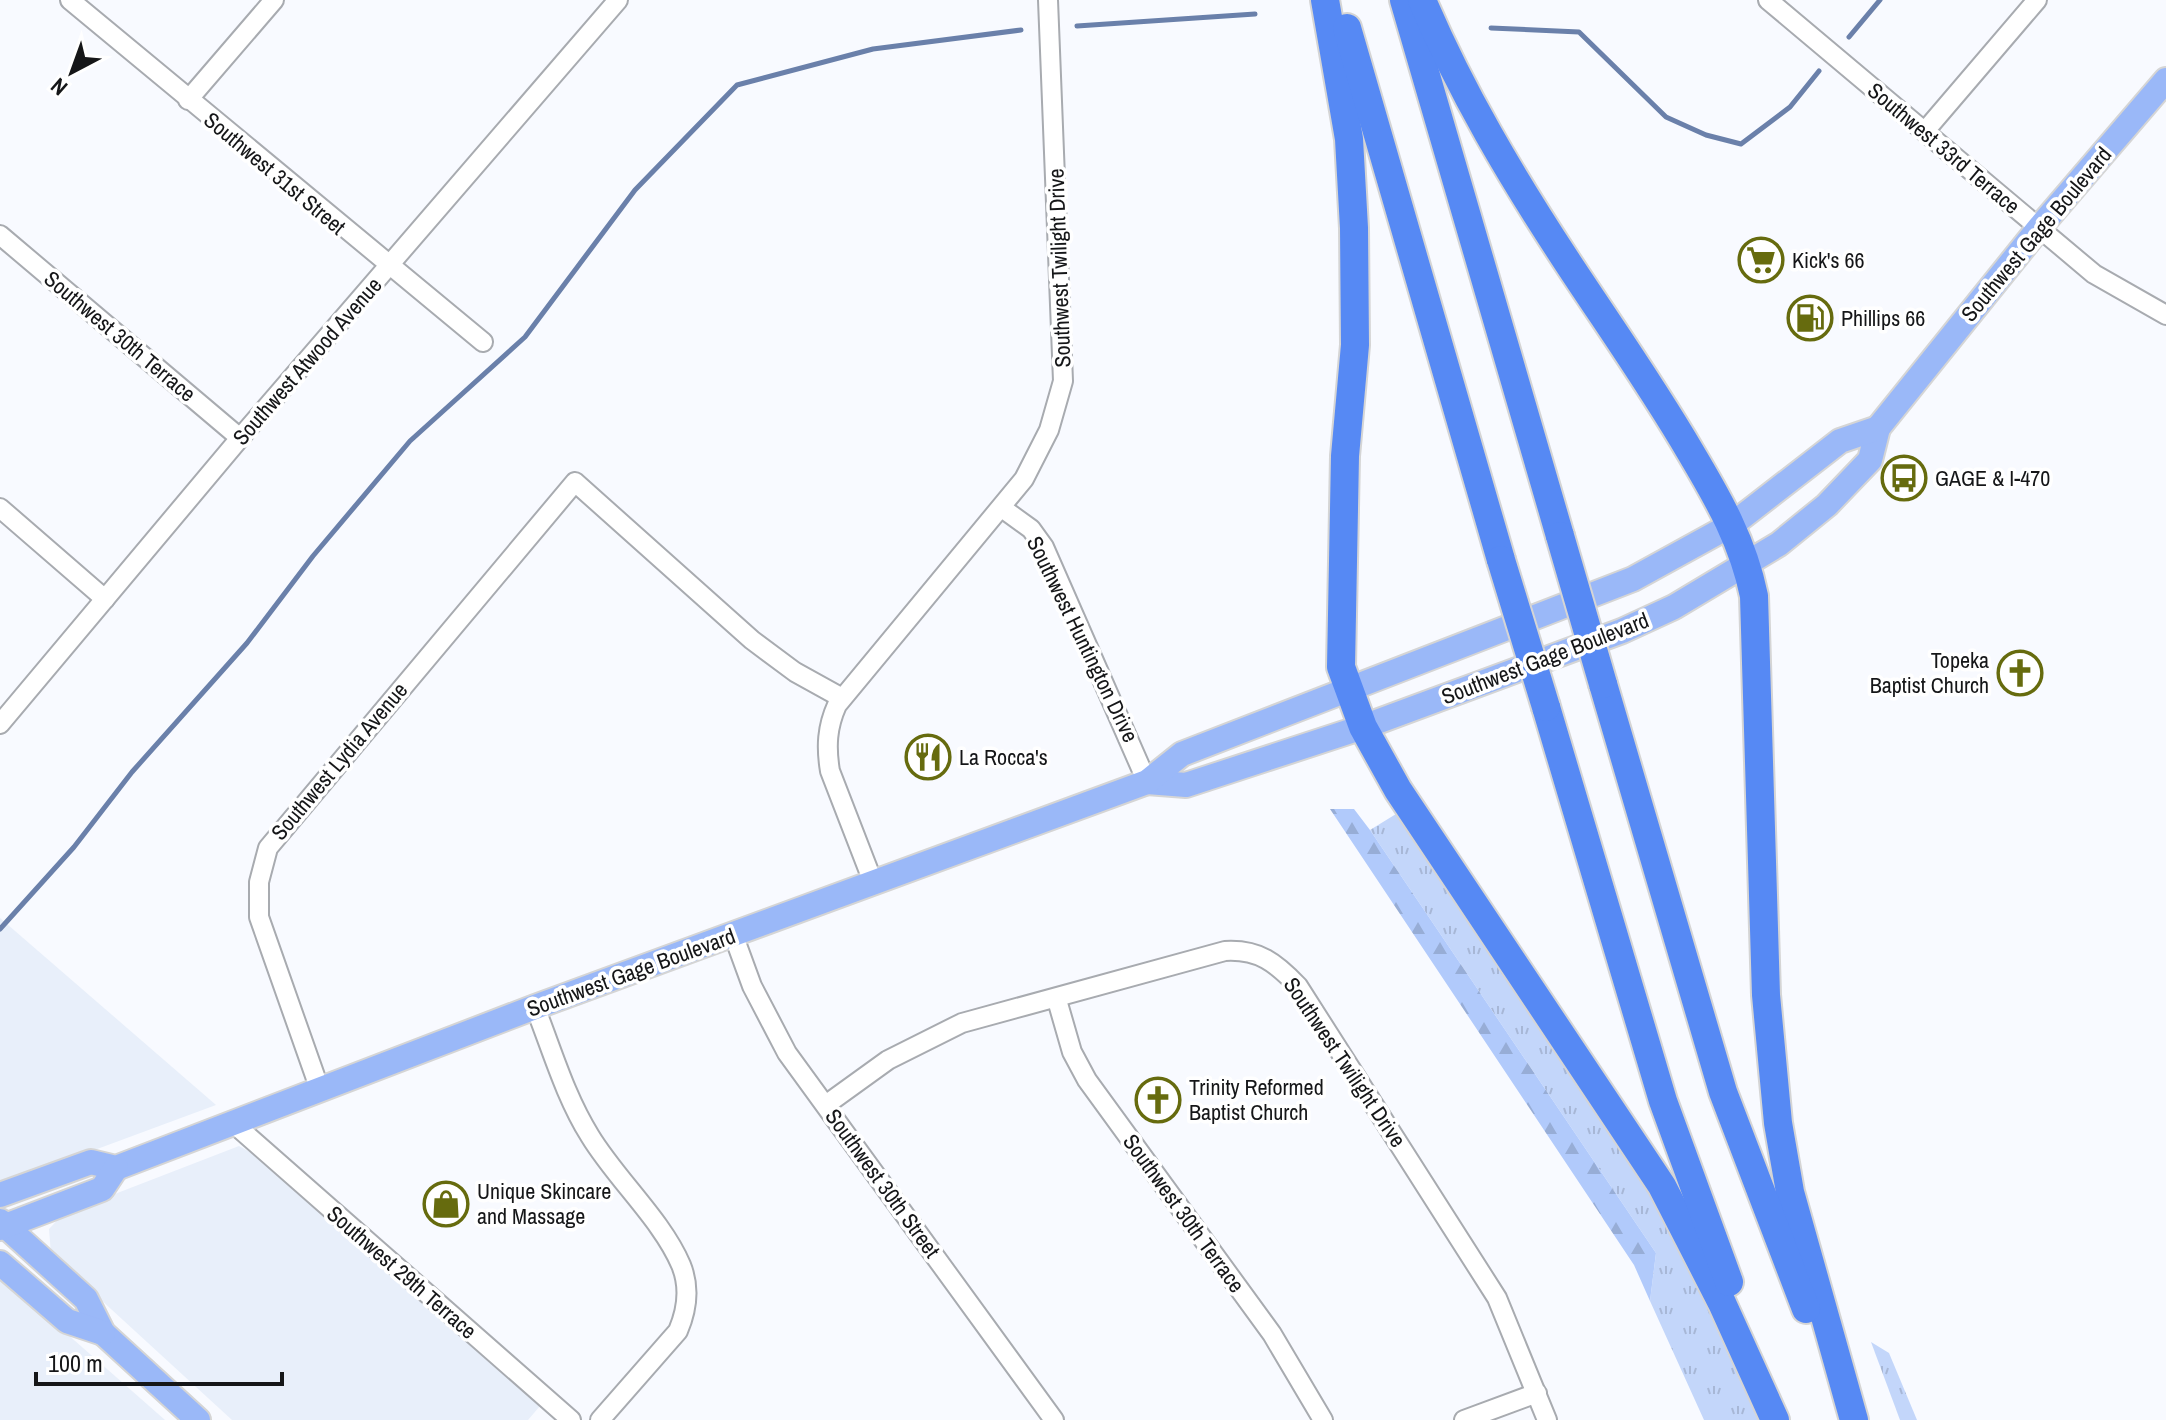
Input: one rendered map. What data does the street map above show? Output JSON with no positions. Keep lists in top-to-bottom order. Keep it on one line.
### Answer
{"streets":{"main road":["Southwest Gage Boulevard"],"street":["Southwest 33rd Terrace","Southwest 31st Street","Southwest Twilight Drive","Southwest 30th Terrace","Southwest Atwood Avenue","Southwest Huntington Drive","Southwest Lydia Avenue","Southwest 30th Street","Southwest 29th Terrace"]},"crossings":[["Southwest 33rd Terrace","Southwest Gage Boulevard"],["Southwest 31st Street","Southwest Atwood Avenue"],["Southwest Gage Boulevard","Southwest Twilight Drive"],["Southwest Gage Boulevard","Southwest Huntington Drive"],["Southwest Gage Boulevard","Southwest Lydia Avenue"],["Southwest Gage Boulevard","Southwest 30th Street"],["Southwest Gage Boulevard","Southwest 29th Terrace"],["Southwest Twilight Drive","Southwest 30th Terrace"],["Southwest Twilight Drive","Southwest Huntington Drive"],["Southwest Twilight Drive","Southwest Lydia Avenue"],["Southwest Twilight Drive","Southwest 30th Street"],["Southwest 30th Terrace","Southwest Atwood Avenue"]],"places":{"supermarket":["Kick's 66"],"fuel station":["Phillips 66"],"bus stop":["GAGE & I-470"],"church":["Topeka Baptist Church","Trinity Reformed Baptist Church"],"restaurant":["La Rocca's"],"shop":["Unique Skincare and Massage"]},"scale_bar":"100 m","north":"bottom left"}
